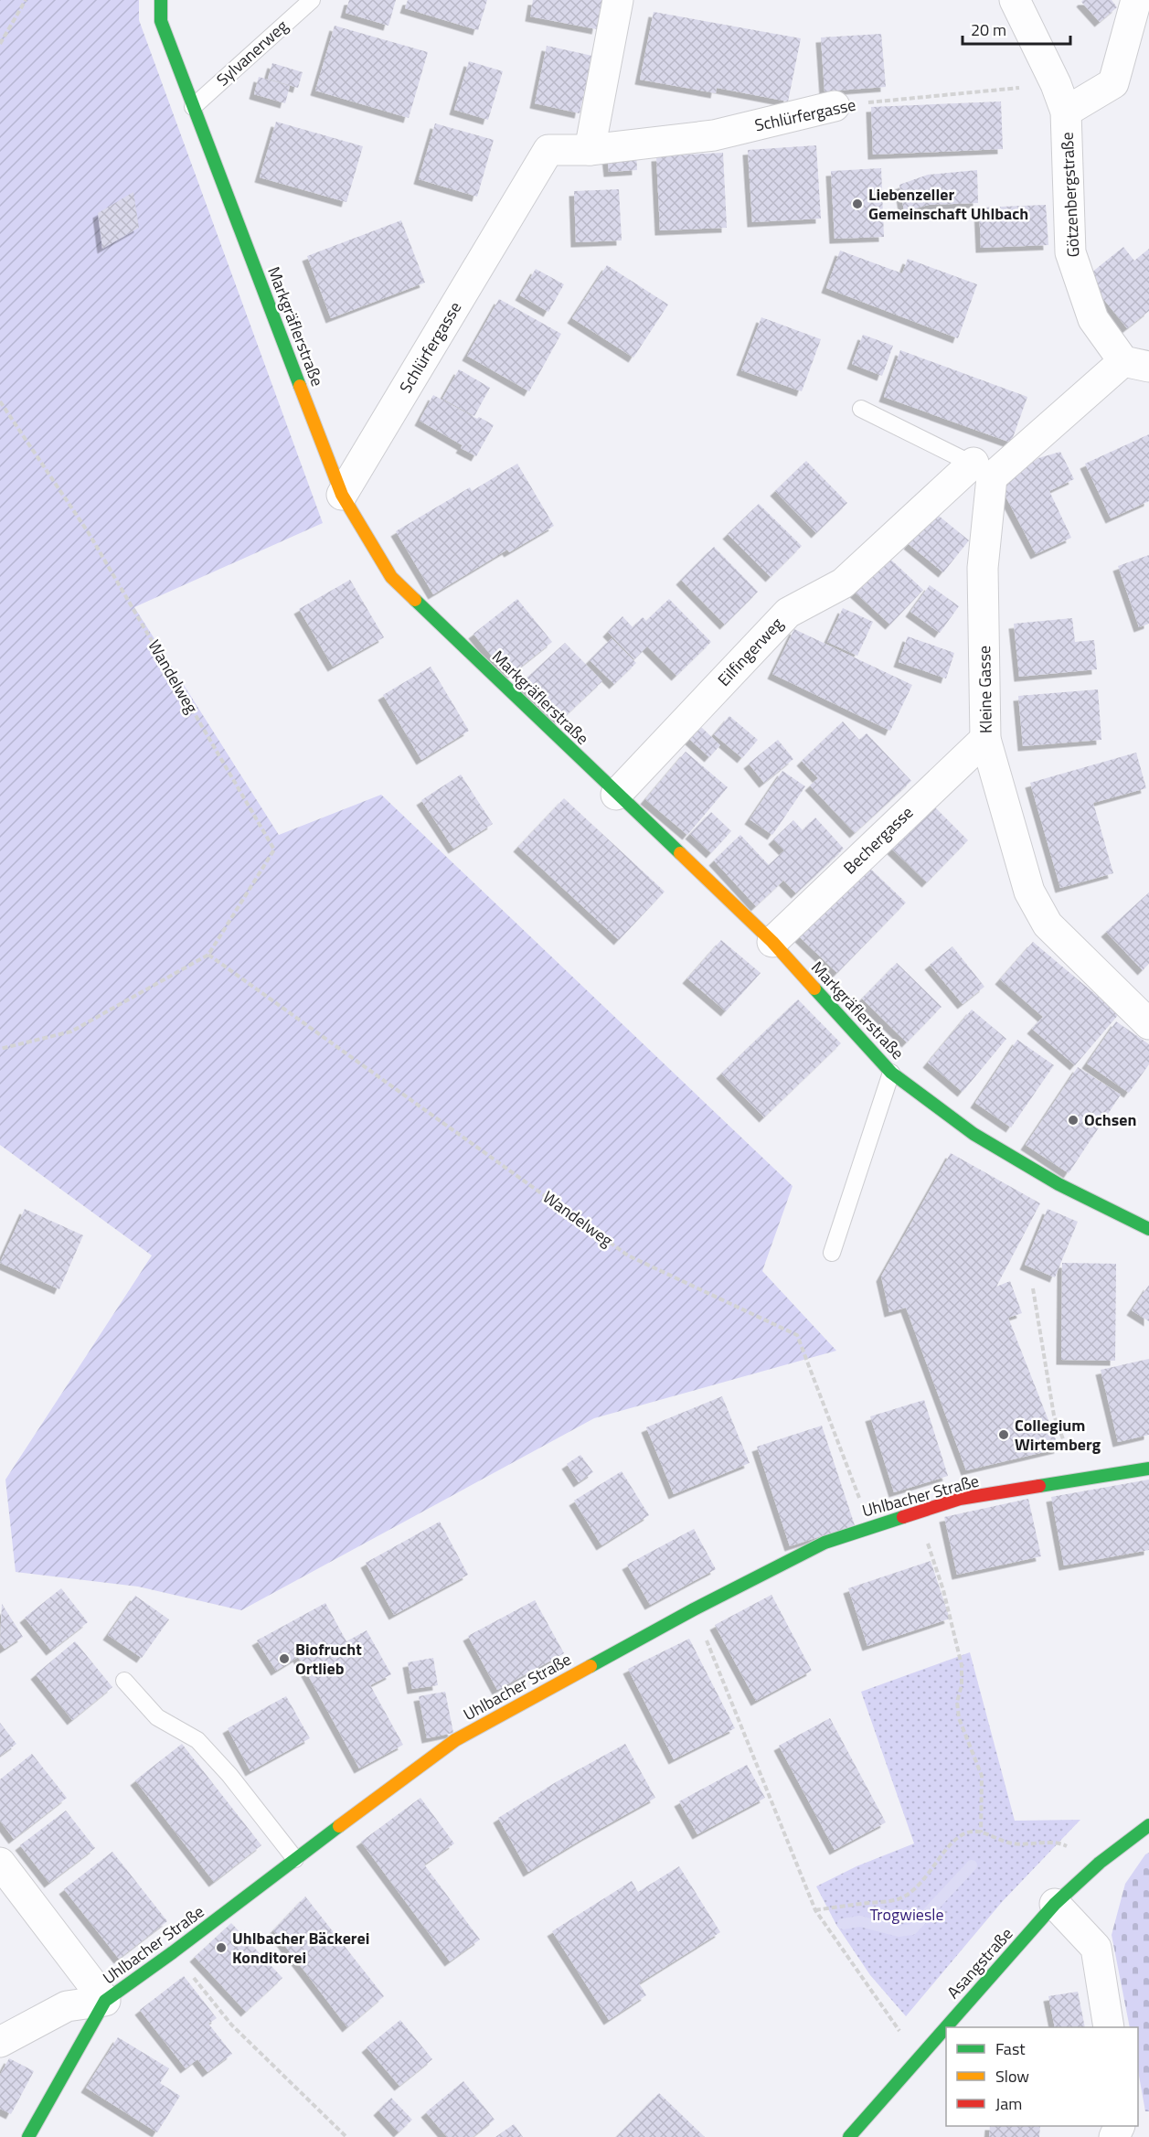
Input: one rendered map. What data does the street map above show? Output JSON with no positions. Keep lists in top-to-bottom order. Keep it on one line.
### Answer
{"streets":{"street":["Schlürfergasse","Götzenbergstraße","Markgräflerstraße","Eilfingerweg","Kleine Gasse","Bechergasse","Uhlbacher Straße","Asangstraße"],"lane":["Sylvanerweg"],"path":["Wandelweg"]},"crossings":[["Sylvanerweg","Markgräflerstraße"],["Schlürfergasse","Götzenbergstraße"],["Schlürfergasse","Markgräflerstraße"],["Markgräflerstraße","Eilfingerweg"],["Markgräflerstraße","Bechergasse"],["Eilfingerweg","Kleine Gasse"],["Wandelweg","Uhlbacher Straße"],["Kleine Gasse","Bechergasse"]],"parks":["Trogwiesle"],"places":["Liebenzeller Gemeinschaft Uhlbach","Ochsen","Collegium Wirtemberg","Biofrucht Ortlieb","Uhlbacher Bäckerei Konditorei"],"legend":["Fast","Slow","Jam"],"scale_bar":"20 m"}
